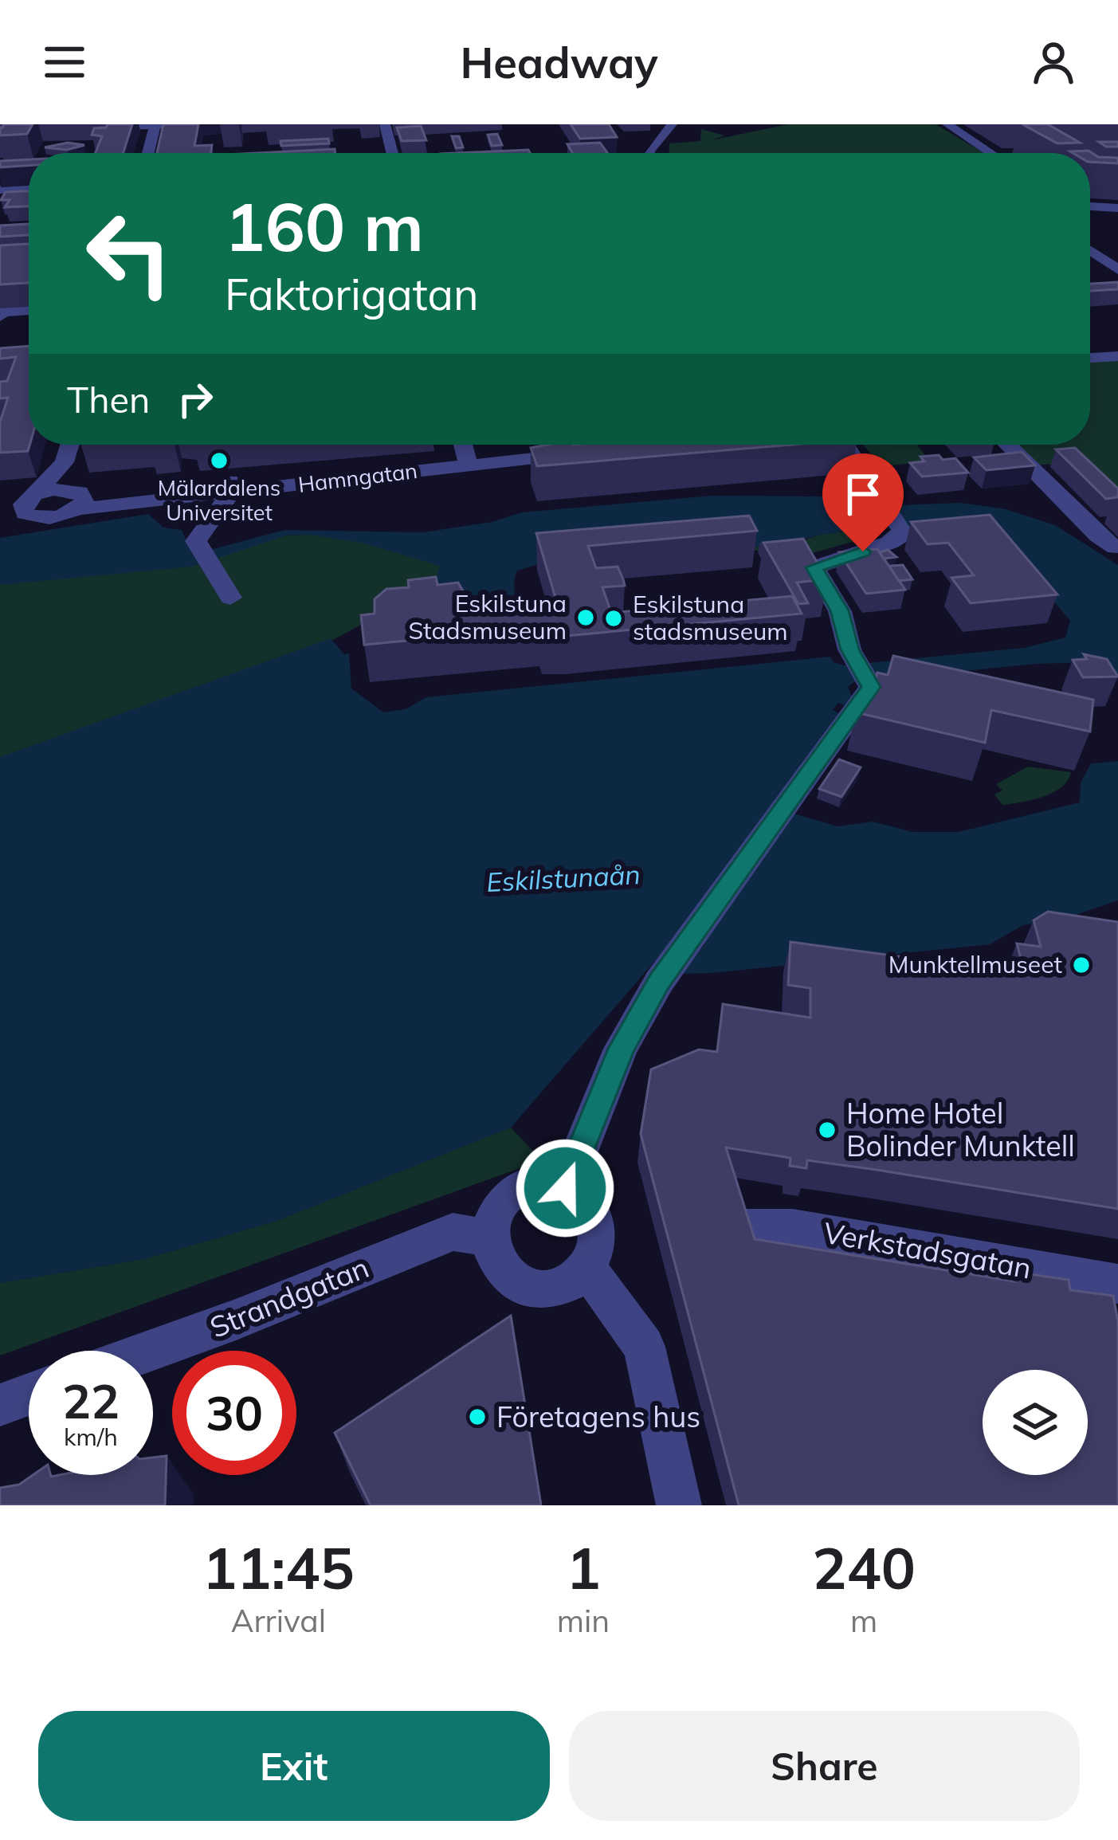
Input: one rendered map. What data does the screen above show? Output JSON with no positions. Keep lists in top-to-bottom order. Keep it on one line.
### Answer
{"streets":{"street":["Hamngatan","Verkstadsgatan","Strandgatan"]},"water":["Eskilstunaån"],"places":["Mälardalens Universitet","Eskilstuna Stadsmuseum","Eskilstuna stadsmuseum","Munktellmuseet","Home Hotel Bolinder Munktell","Företagens hus"],"page":{"header":"Headway","turn":["160 m","Faktorigatan"],"then":"Then","speed":"22 km/h","limit":"30","eta":["11:45","Arrival","1","min","240","m"],"buttons":["Exit","Share"]}}
